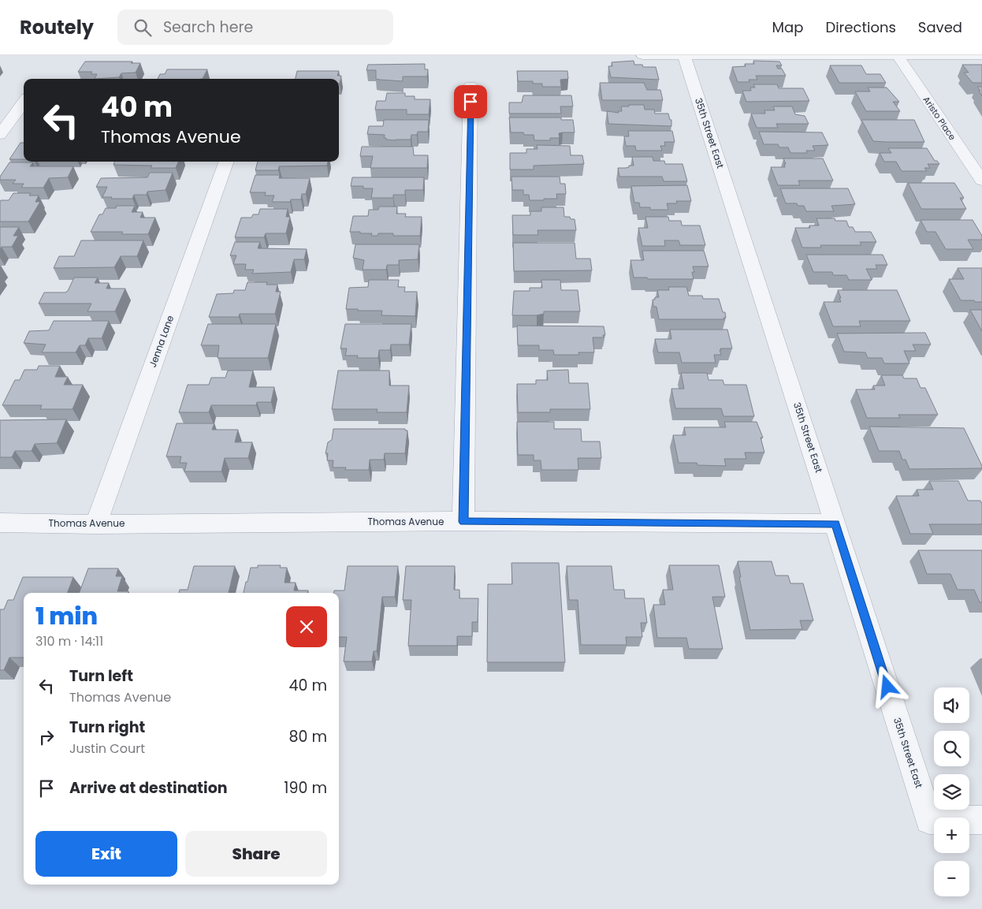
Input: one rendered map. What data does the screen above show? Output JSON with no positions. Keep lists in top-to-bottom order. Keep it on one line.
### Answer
{"streets":{"street":["Aristo Place","35th Street East","Jenna Lane","Thomas Avenue"]},"crossings":[["35th Street East","Thomas Avenue"],["Jenna Lane","Thomas Avenue"]],"page":{"header":"Routely","search":"Search here","nav":["Map","Directions","Saved"],"turn":["40 m","Thomas Avenue"],"heading":["1 min","310 m · 14:11"],"list":[{"name":"Turn left","note":"Thomas Avenue","value":"40 m"},{"name":"Turn right","note":"Justin Court","value":"80 m"},{"name":"Arrive at destination","value":"190 m"}],"map_buttons":["+","−"],"buttons":["Exit","Share"]}}
